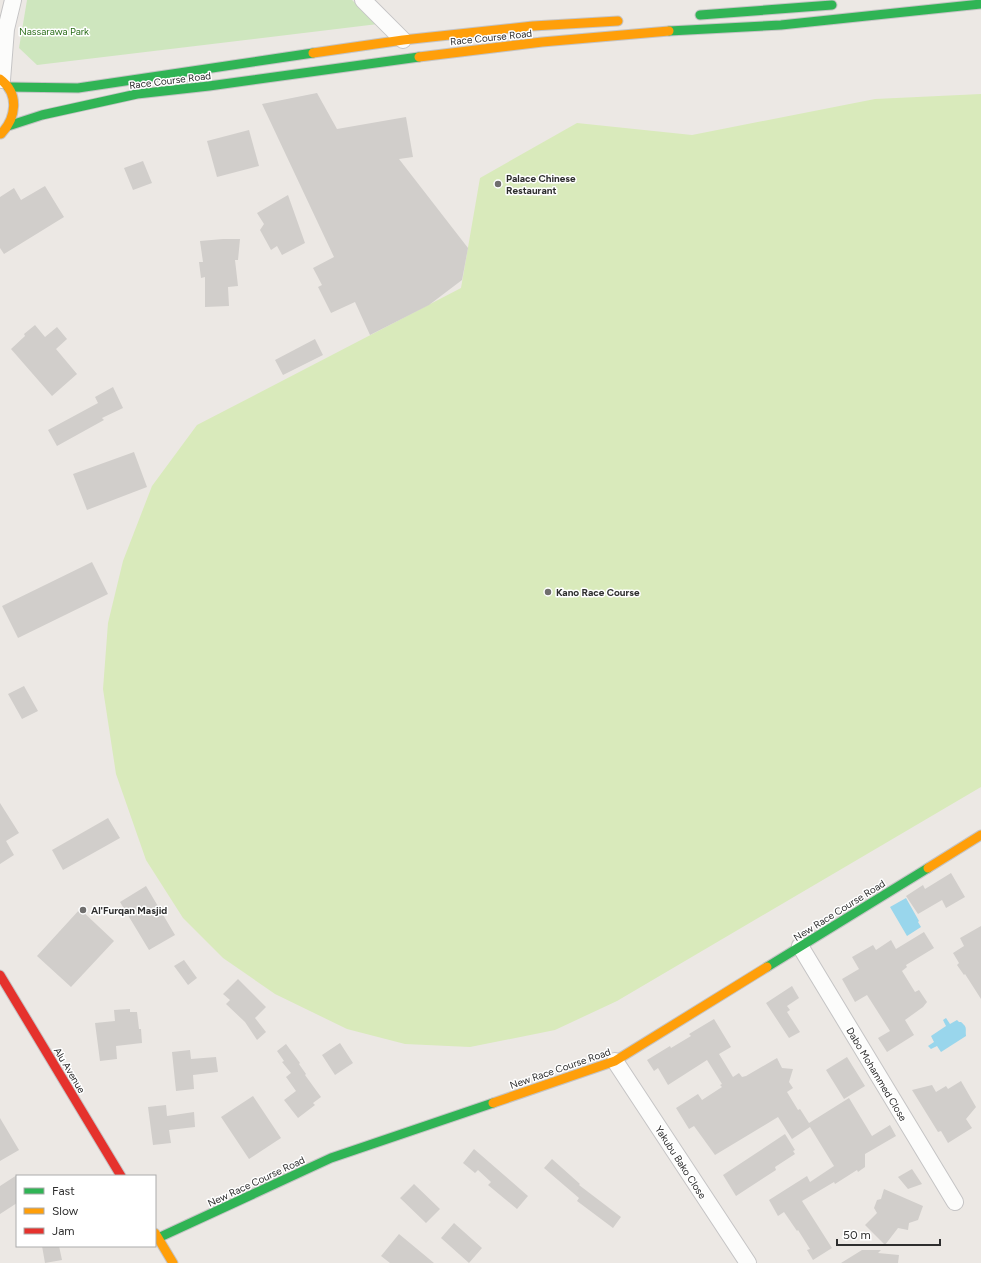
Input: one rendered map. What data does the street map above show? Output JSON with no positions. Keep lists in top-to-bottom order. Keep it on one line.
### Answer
{"streets":{"street":["Race Course Road","New Race Course Road","Alu Avenue","Dabo Mohammed Close","Yakubu Bako Close"]},"crossings":[["New Race Course Road","Dabo Mohammed Close"],["New Race Course Road","Yakubu Bako Close"]],"parks":["Nassarawa Park"],"places":["Palace Chinese Restaurant","Kano Race Course","Al'Furqan Masjid"],"legend":["Fast","Slow","Jam"],"scale_bar":"50 m"}
